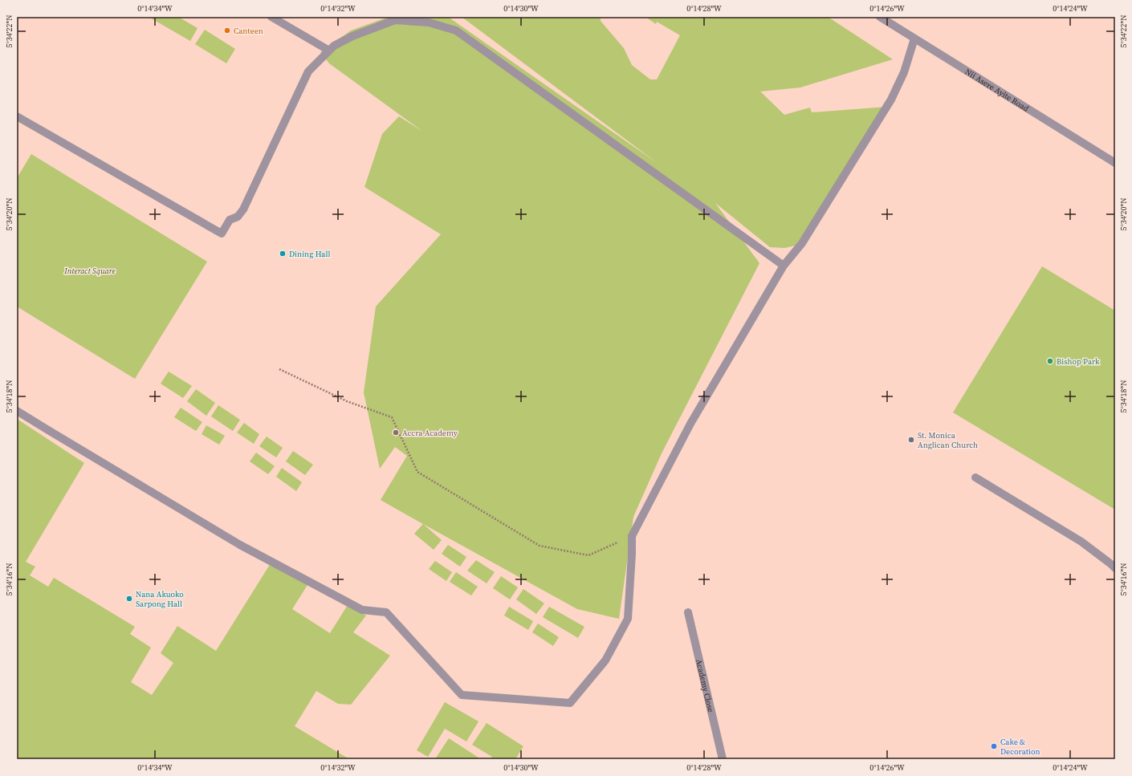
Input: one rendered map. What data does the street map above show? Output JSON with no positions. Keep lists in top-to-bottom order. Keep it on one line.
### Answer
{"streets":{"street":["Nii Asere Ayite Road","Academy Close"]},"parks":["Interact Square"],"places":["Canteen","Dining Hall","Bishop Park","Accra Academy","St. Monica Anglican Church","Nana Akuoko Sarpong Hall","Cake & Decoration"],"coordinates":["0°14'34\"W","0°14'32\"W","0°14'30\"W","0°14'28\"W","0°14'26\"W","0°14'24\"W","5°34'22\"N","5°34'20\"N","5°34'18\"N","5°34'16\"N"]}
